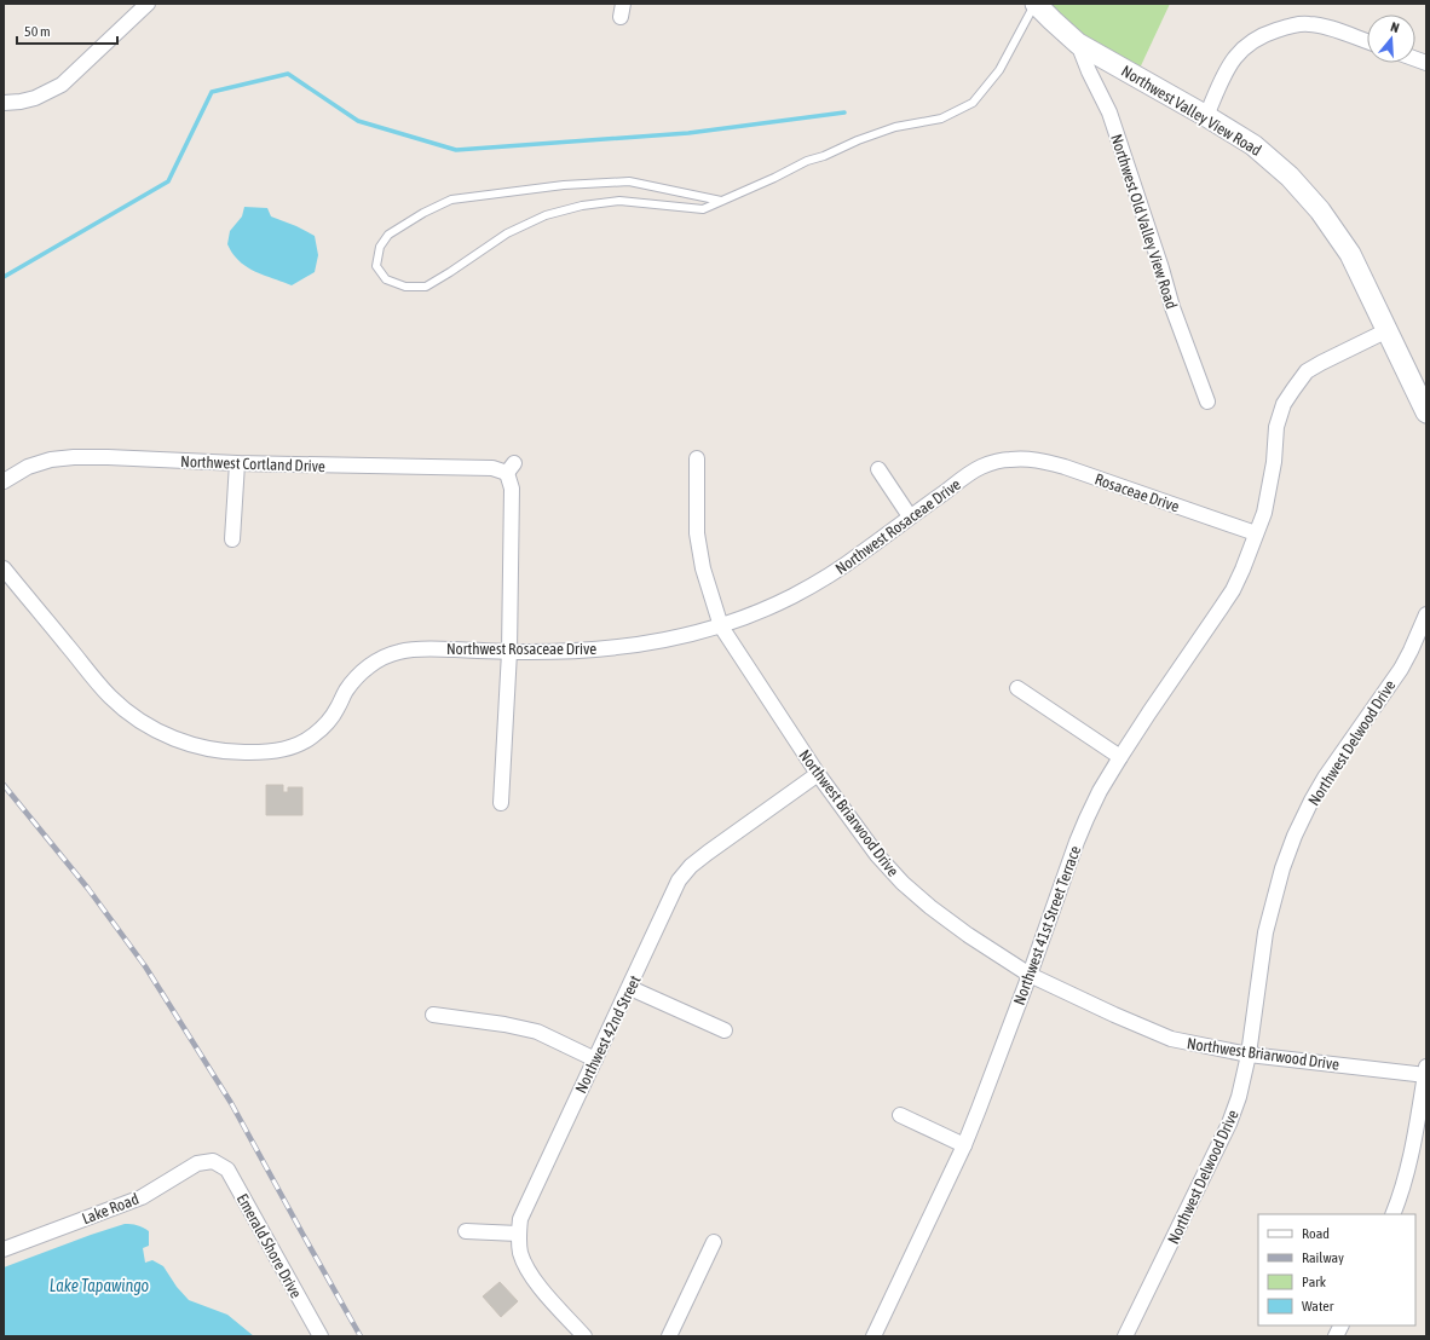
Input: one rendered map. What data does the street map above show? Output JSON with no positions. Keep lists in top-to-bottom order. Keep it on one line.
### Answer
{"streets":{"street":["Northwest Valley View Road","Northwest Old Valley View Road","Northwest Cortland Drive","Rosaceae Drive","Northwest Rosaceae Drive","Northwest Delwood Drive","Northwest Briarwood Drive","Northwest 41st Street Terrace","Northwest 42nd Street","Lake Road","Emerald Shore Drive"]},"crossings":[["Northwest Valley View Road","Northwest Old Valley View Road"],["Northwest Valley View Road","Northwest 41st Street Terrace"],["Northwest Cortland Drive","Northwest Rosaceae Drive"],["Rosaceae Drive","Northwest Rosaceae Drive"],["Rosaceae Drive","Northwest 41st Street Terrace"],["Northwest Rosaceae Drive","Northwest Briarwood Drive"],["Northwest Delwood Drive","Northwest Briarwood Drive"],["Northwest Briarwood Drive","Northwest 41st Street Terrace"],["Northwest Briarwood Drive","Northwest 42nd Street"],["Lake Road","Emerald Shore Drive"]],"water":["Lake Tapawingo"],"legend":["Road","Railway","Park","Water"],"scale_bar":"50 m","north":"top"}
